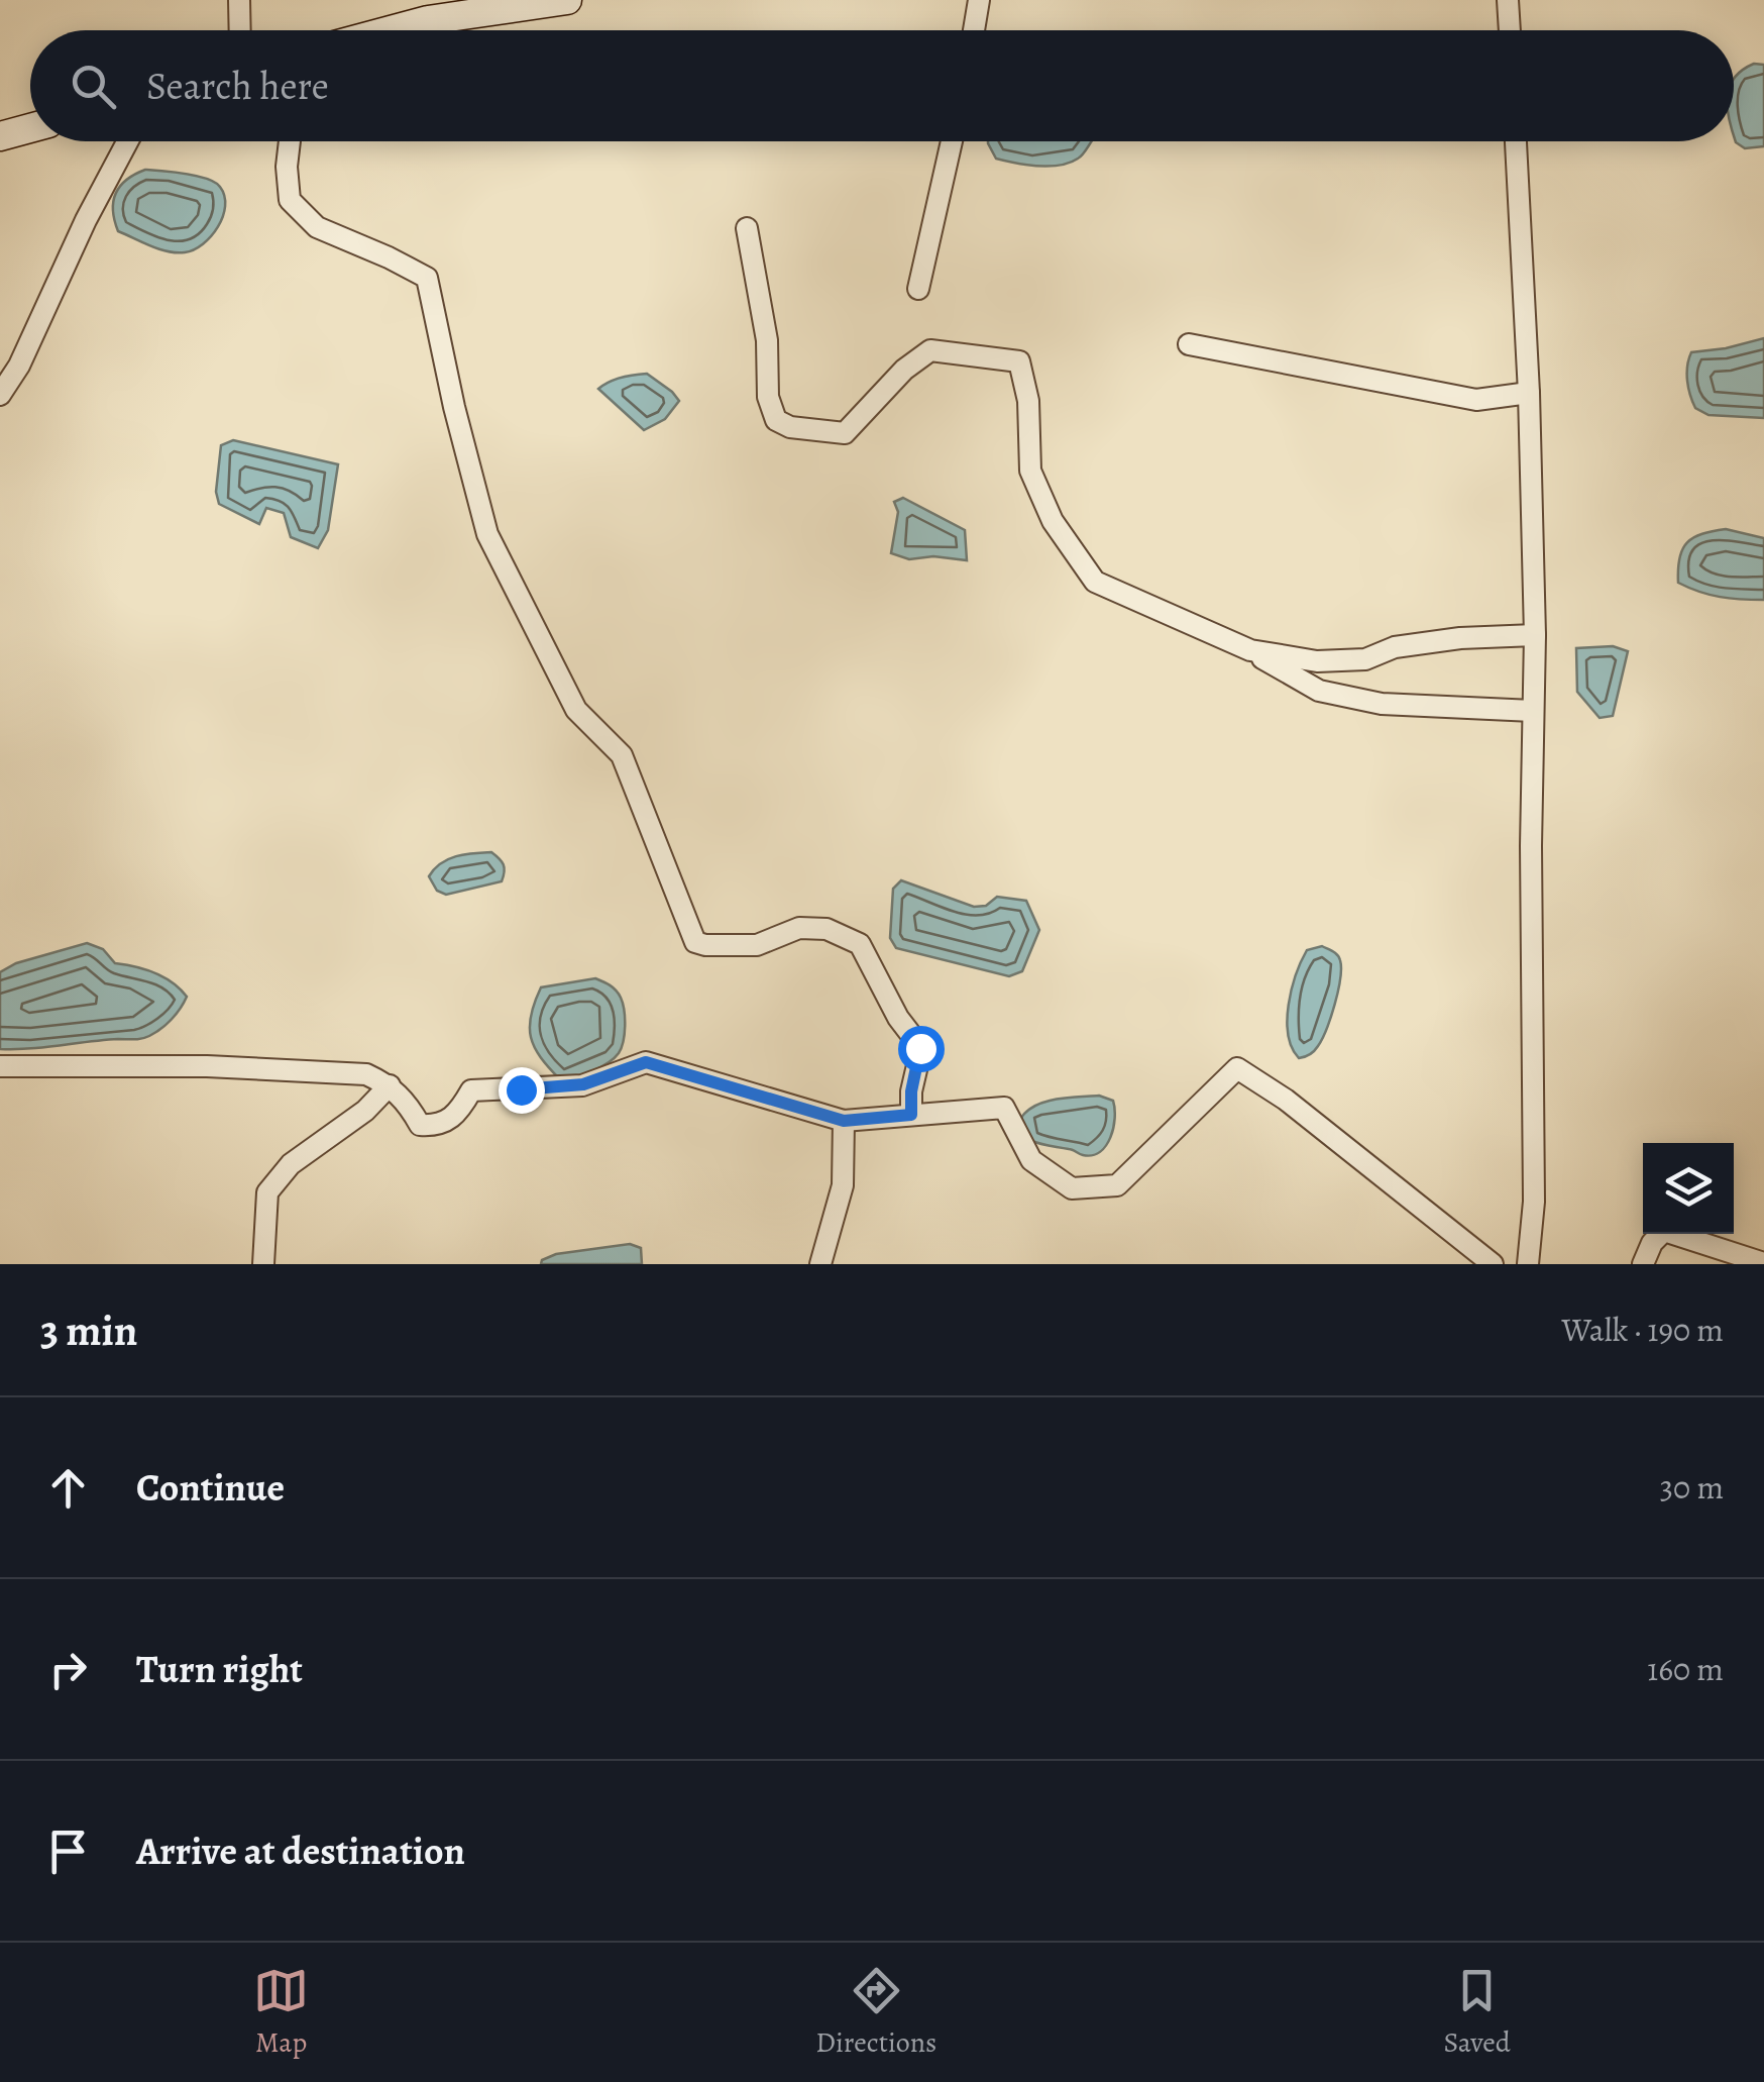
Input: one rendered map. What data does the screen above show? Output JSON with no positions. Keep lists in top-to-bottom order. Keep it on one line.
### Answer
{"page":{"search":"Search here","heading":["3 min","Walk · 190 m"],"list":[["Continue","30 m"],["Turn right","160 m"],"Arrive at destination"],"nav":["Map","Directions","Saved"]}}
